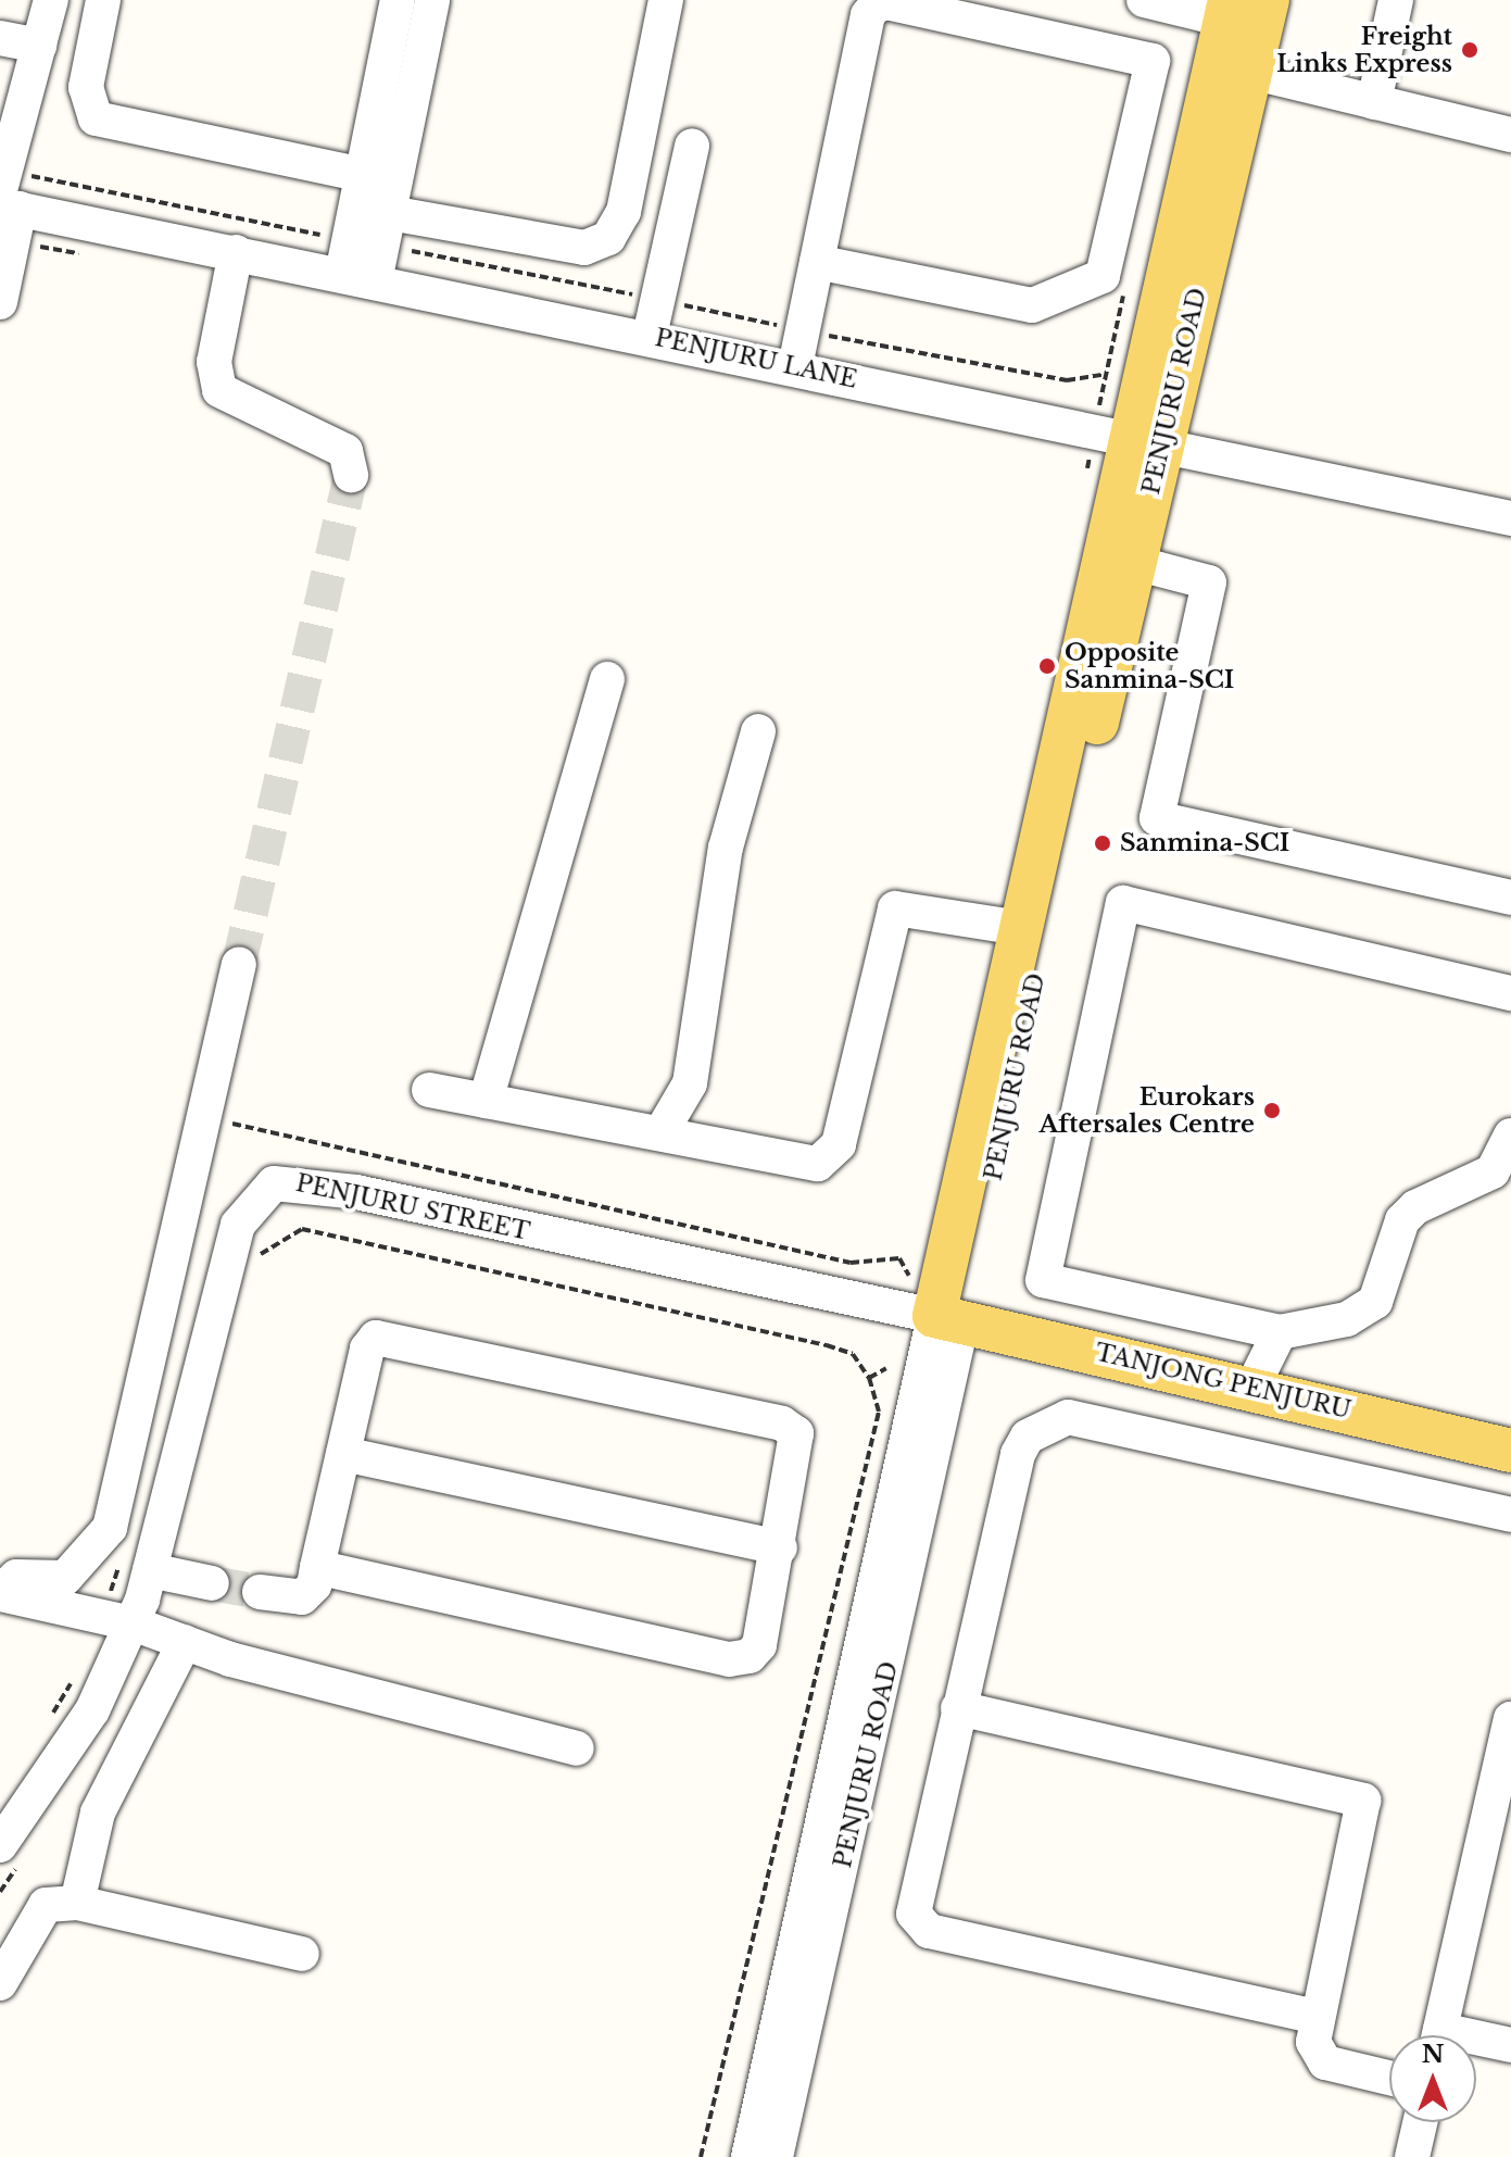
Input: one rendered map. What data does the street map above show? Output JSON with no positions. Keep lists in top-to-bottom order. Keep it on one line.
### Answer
{"streets":{"main road":["PENJURU ROAD","TANJONG PENJURU"],"street":["PENJURU LANE","PENJURU STREET"]},"crossings":[["PENJURU LANE","PENJURU ROAD"],["PENJURU ROAD","PENJURU STREET"],["PENJURU ROAD","TANJONG PENJURU"],["PENJURU STREET","TANJONG PENJURU"]],"places":["Freight Links Express","Opposite Sanmina-SCI","Sanmina-SCI","Eurokars Aftersales Centre"],"north":"top"}
